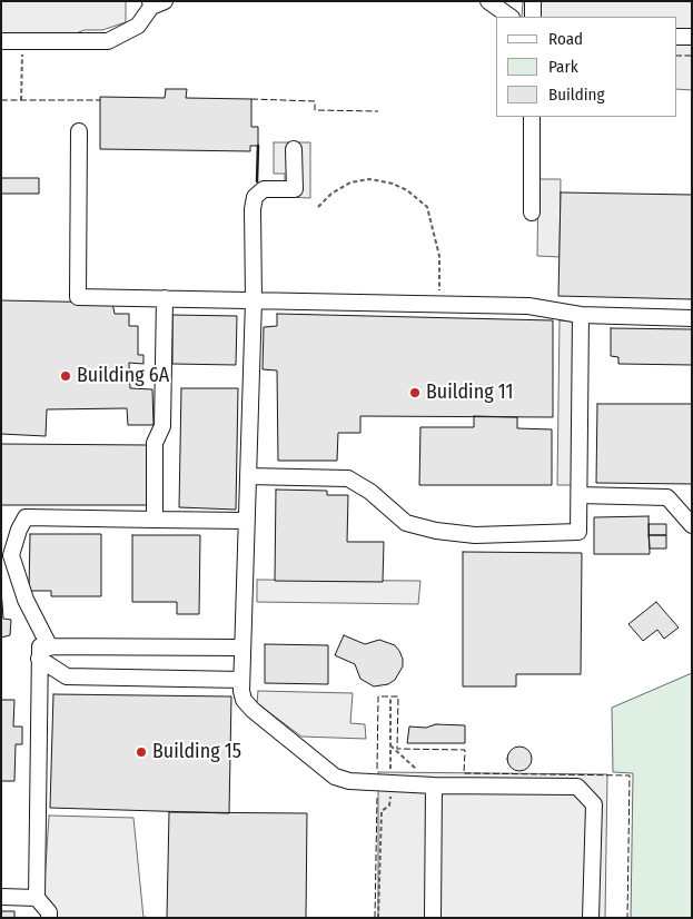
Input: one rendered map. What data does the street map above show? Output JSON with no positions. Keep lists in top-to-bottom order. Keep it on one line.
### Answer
{"places":["Building 6A","Building 11","Building 15"],"legend":["Road","Park","Building"]}
